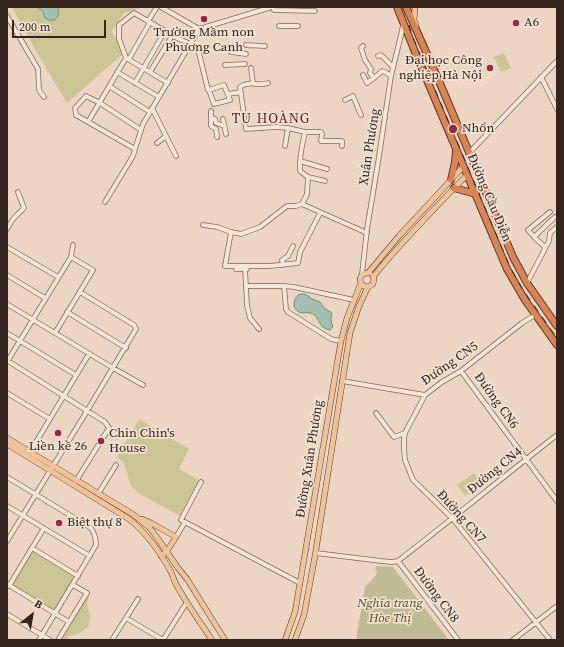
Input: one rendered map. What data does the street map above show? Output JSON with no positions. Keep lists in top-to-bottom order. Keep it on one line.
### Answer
{"streets":{"highway":["Đường Cầu Diễn"],"main road":["Đường Xuân Phương"],"street":["Xuân Phương","Đường CN5","Đường CN6","Đường CN4","Đường CN7","Đường CN8"]},"crossings":[["Xuân Phương","Đường Cầu Diễn"],["Xuân Phương","Đường Xuân Phương"],["Đường Cầu Diễn","Đường CN5"],["Đường CN5","Đường CN6"],["Đường CN5","Đường Xuân Phương"],["Đường CN5","Đường CN7"],["Đường CN6","Đường CN4"],["Đường CN4","Đường CN7"],["Đường CN4","Đường CN8"]],"districts":["TU HOÀNG"],"parks":["Nghĩa trang Hòe Thị"],"places":["Trường Mầm non Phương Canh","A6","Đại học Công nghiệp Hà Nội","Nhổn","Liền kề 26","Chin Chin's House","Biệt thự 8"],"scale_bar":"200 m","north":"top right"}
